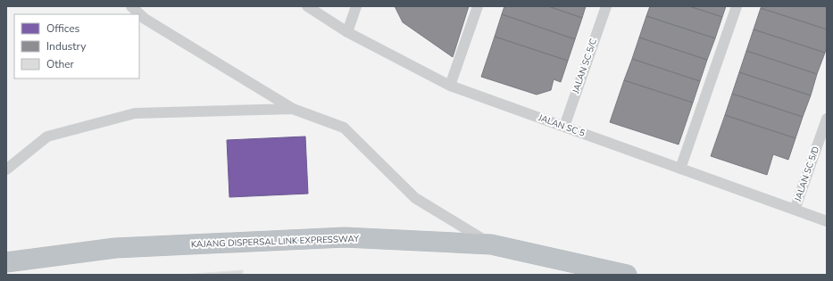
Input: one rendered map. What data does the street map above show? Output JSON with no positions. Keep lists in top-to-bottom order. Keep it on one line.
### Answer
{"streets":{"highway":["KAJANG DISPERSAL LINK EXPRESSWAY"],"lane":["JALAN SC 5/C","JALAN SC 5","JALAN SC 5/D"]},"crossings":[["JALAN SC 5/C","JALAN SC 5"],["JALAN SC 5","JALAN SC 5/D"]],"legend":["Offices","Industry","Other"]}
